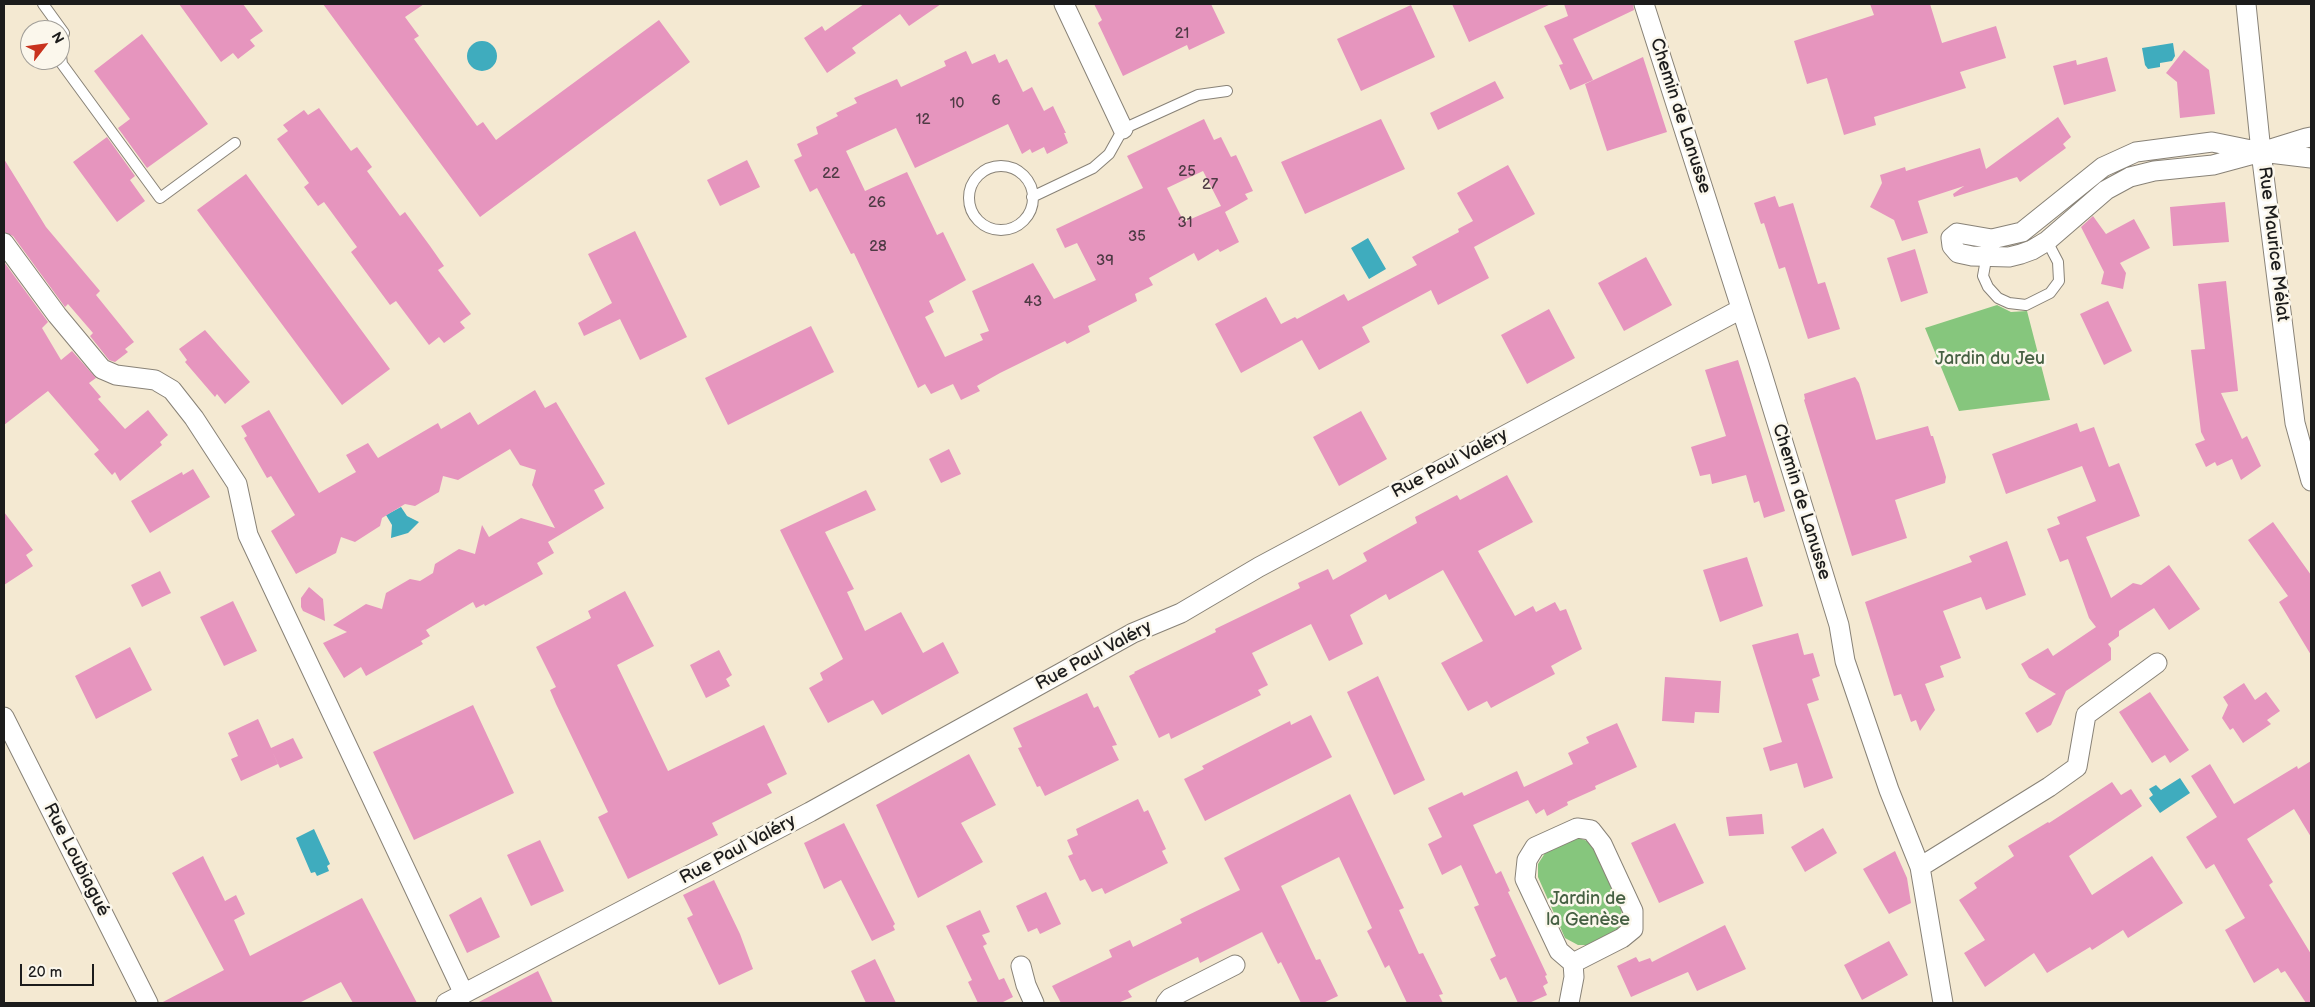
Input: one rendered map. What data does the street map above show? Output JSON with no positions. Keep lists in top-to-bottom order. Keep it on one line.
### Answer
{"streets":{"street":["Chemin de Lanusse","Rue Maurice Mélat","Rue Paul Valéry","Rue Loubiagué"]},"crossings":[["Chemin de Lanusse","Rue Paul Valéry"]],"parks":["Jardin du Jeu","Jardin de la Genèse"],"house_numbers":["21","6","10","12","25","22","27","26","31","35","28","39","43"],"scale_bar":"20 m","north":"top right"}
